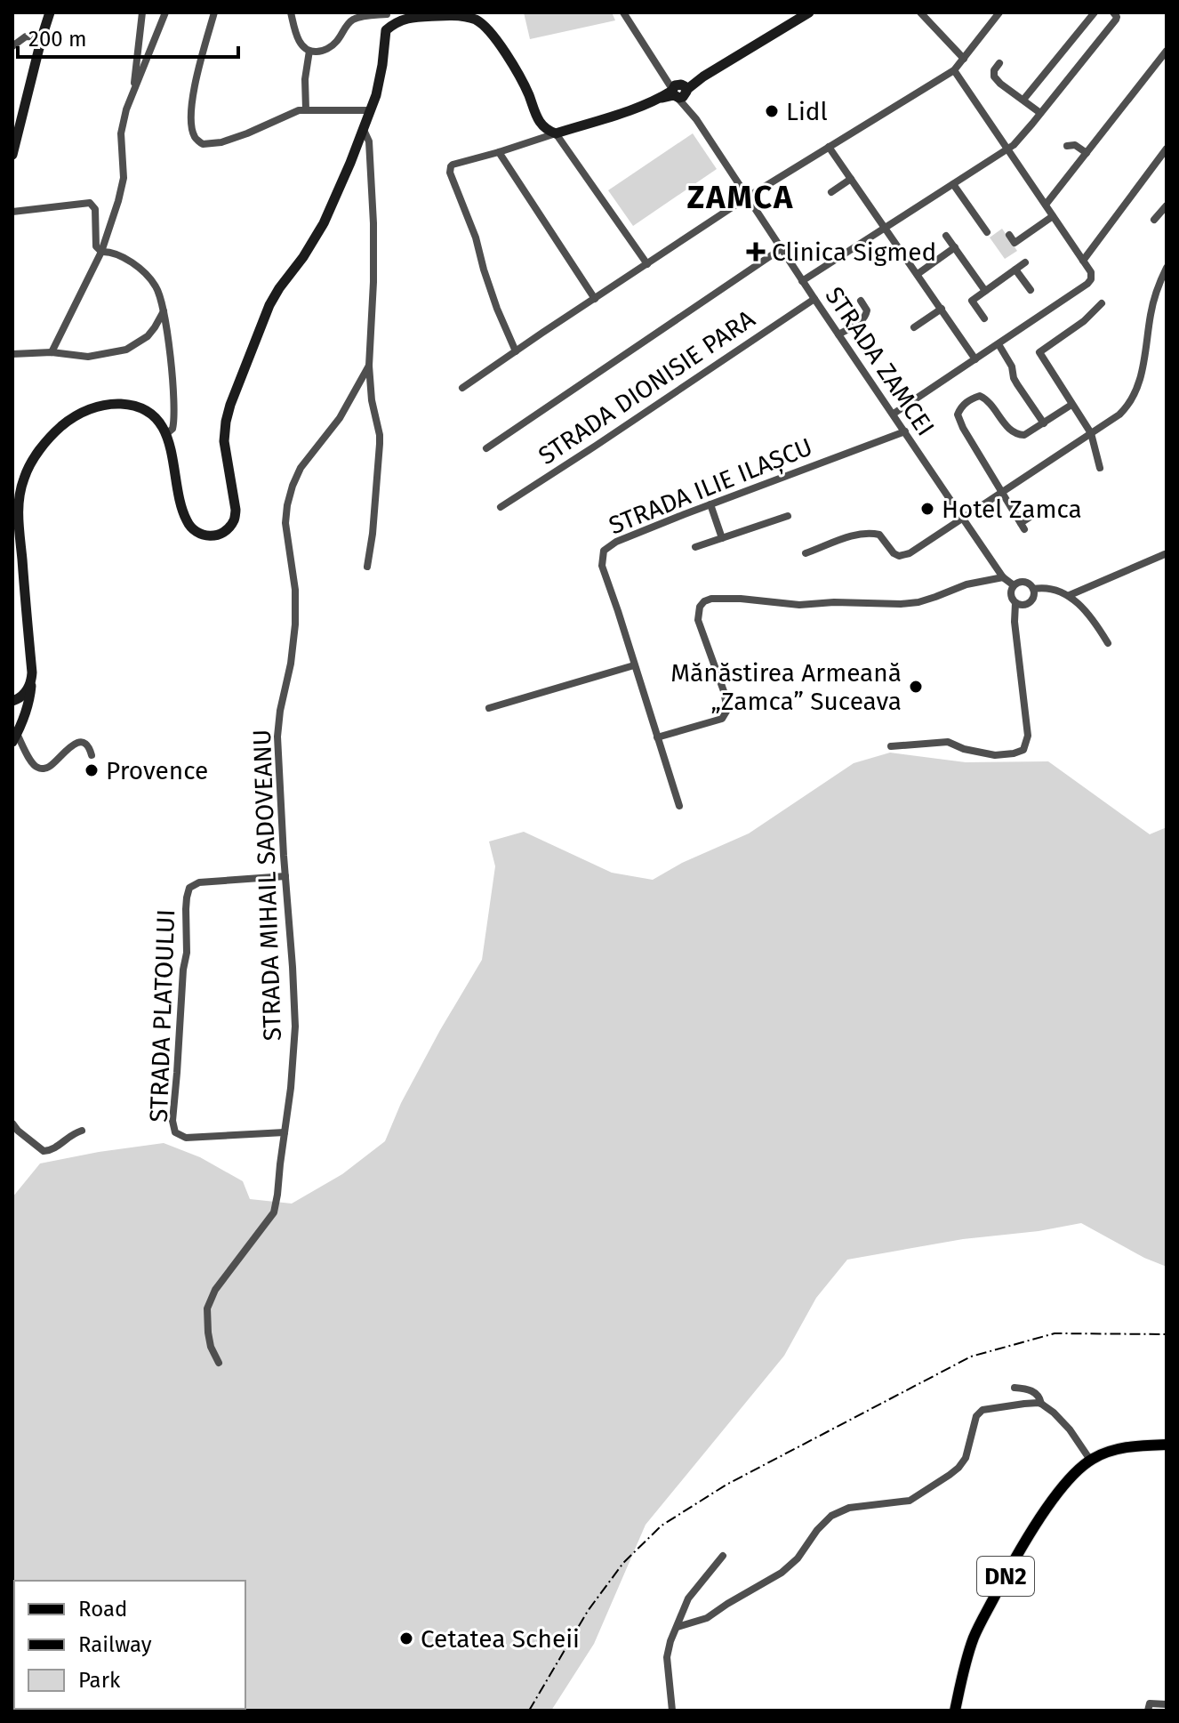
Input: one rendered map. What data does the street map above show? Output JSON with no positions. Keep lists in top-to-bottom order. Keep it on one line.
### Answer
{"streets":{"main road":["DN2"],"street":["STRADA ZAMCEI","STRADA DIONISIE PARA","STRADA ILIE ILAȘCU","STRADA MIHAIL SADOVEANU","STRADA PLATOULUI"]},"crossings":[["STRADA ZAMCEI","STRADA DIONISIE PARA"],["STRADA ZAMCEI","STRADA ILIE ILAȘCU"],["STRADA MIHAIL SADOVEANU","STRADA PLATOULUI"]],"districts":["ZAMCA"],"places":{"other":["Lidl","Hotel Zamca","Mănăstirea Armeană „Zamca” Suceava","Provence","Cetatea Scheii"],"health":["Clinica Sigmed"]},"legend":["Road","Railway","Park"],"scale_bar":"200 m"}
